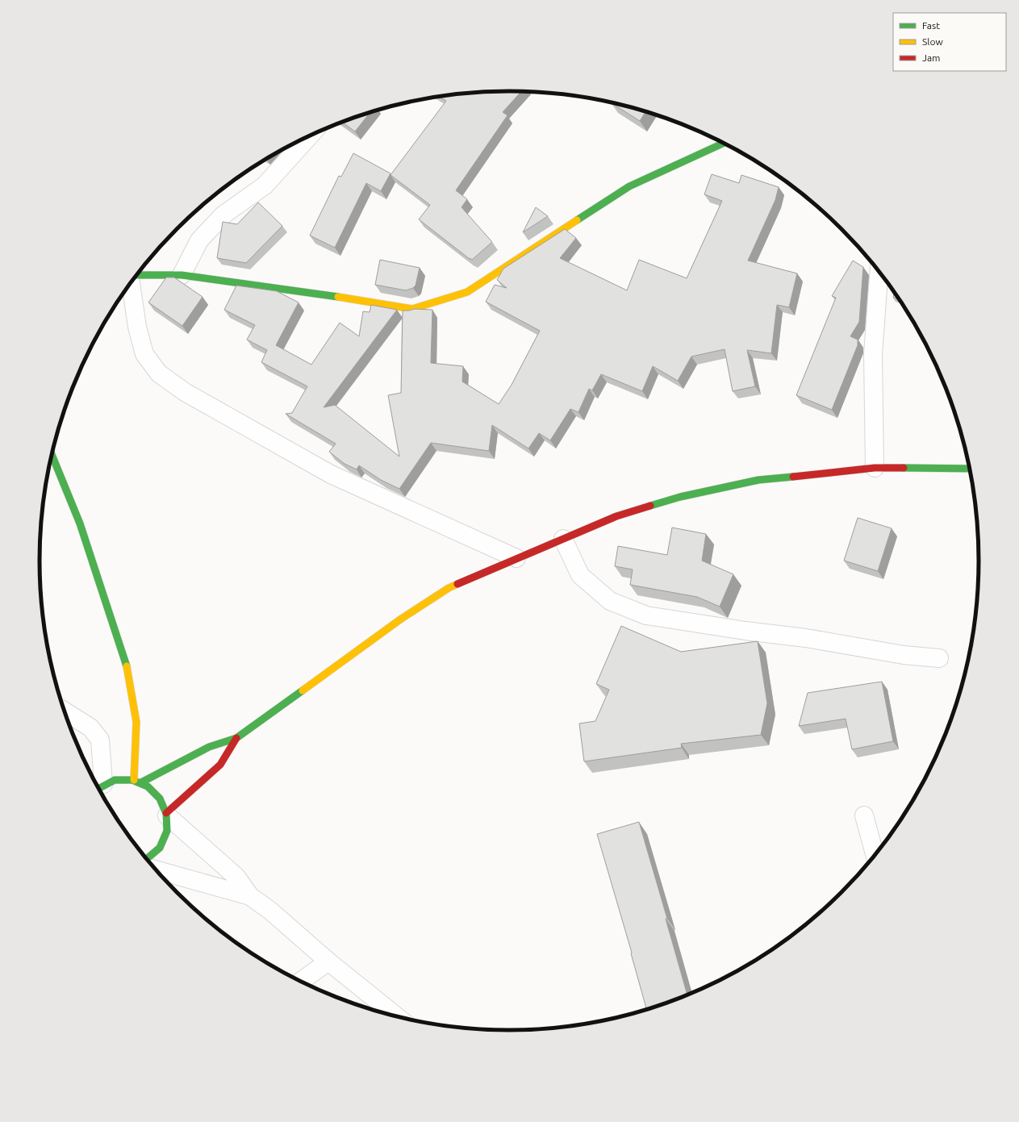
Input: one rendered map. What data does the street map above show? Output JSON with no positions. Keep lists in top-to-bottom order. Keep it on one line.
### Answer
{"legend":["Fast","Slow","Jam"]}
